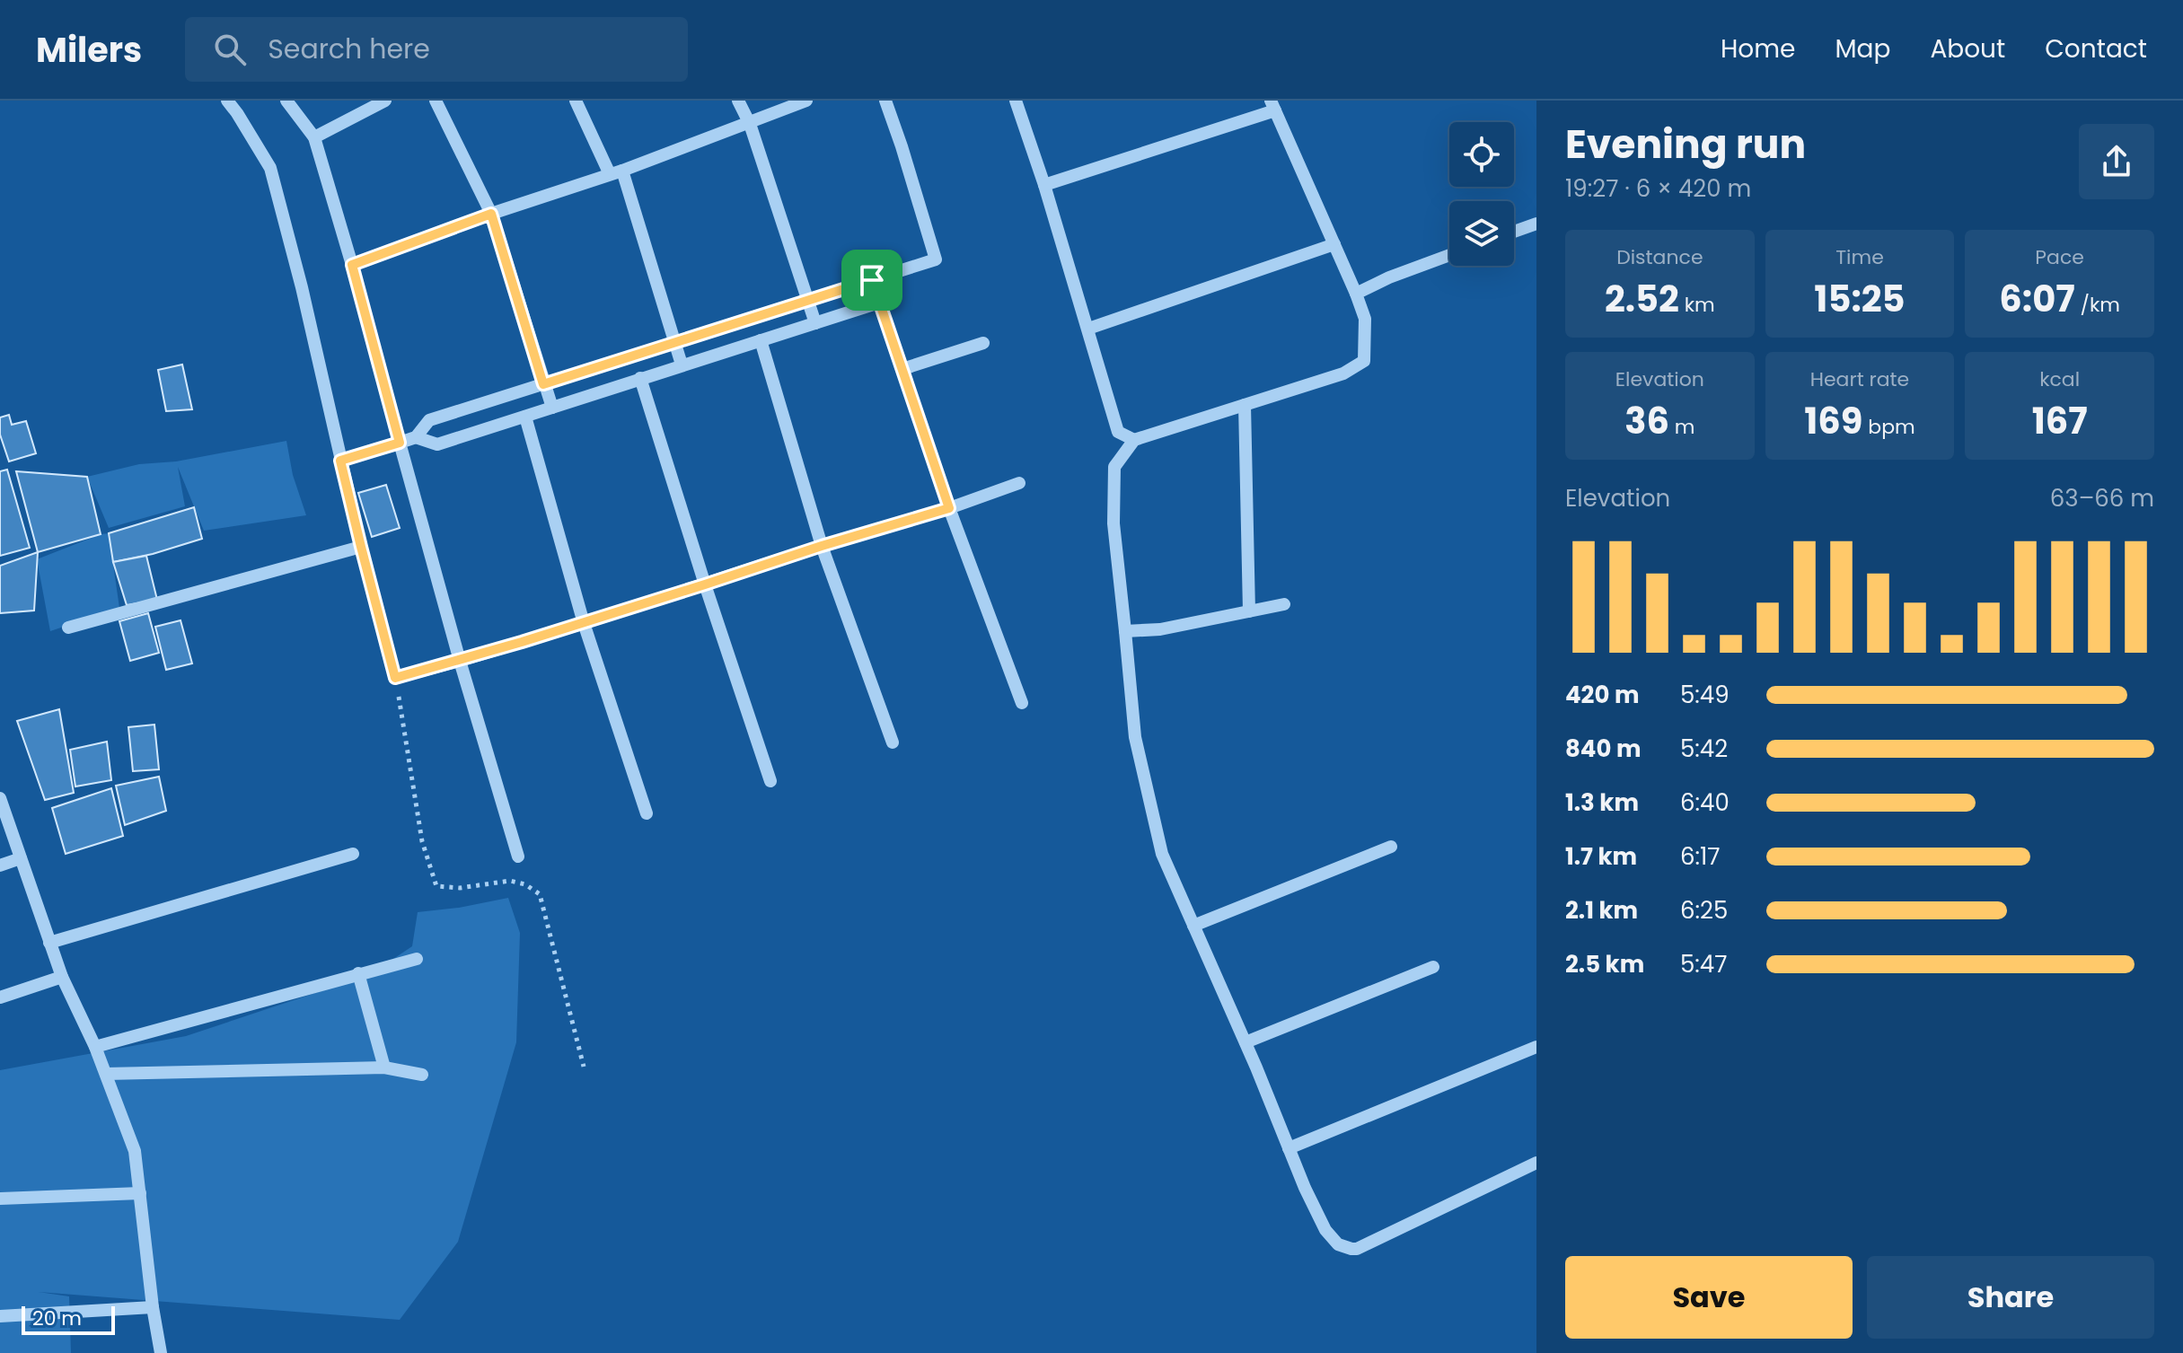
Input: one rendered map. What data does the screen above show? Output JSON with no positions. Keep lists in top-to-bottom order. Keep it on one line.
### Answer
{"scale_bar":"20 m","page":{"header":"Milers","search":"Search here","nav":["Home","Map","About","Contact"],"heading":["Evening run","19:27 · 6 × 420 m"],"stats":[["Distance","2.52 km"],["Time","15:25"],["Pace","6:07 /km"],["Elevation","36 m"],["Heart rate","169 bpm"],["kcal","167"]],"chart":["Elevation","63–66 m"],"list":[{"name":"420 m","note":"5:49"},{"name":"840 m","note":"5:42"},{"name":"1.3 km","note":"6:40"},{"name":"1.7 km","note":"6:17"},{"name":"2.1 km","note":"6:25"},{"name":"2.5 km","note":"5:47"}],"buttons":["Save","Share"],"scale":"20 m"}}
